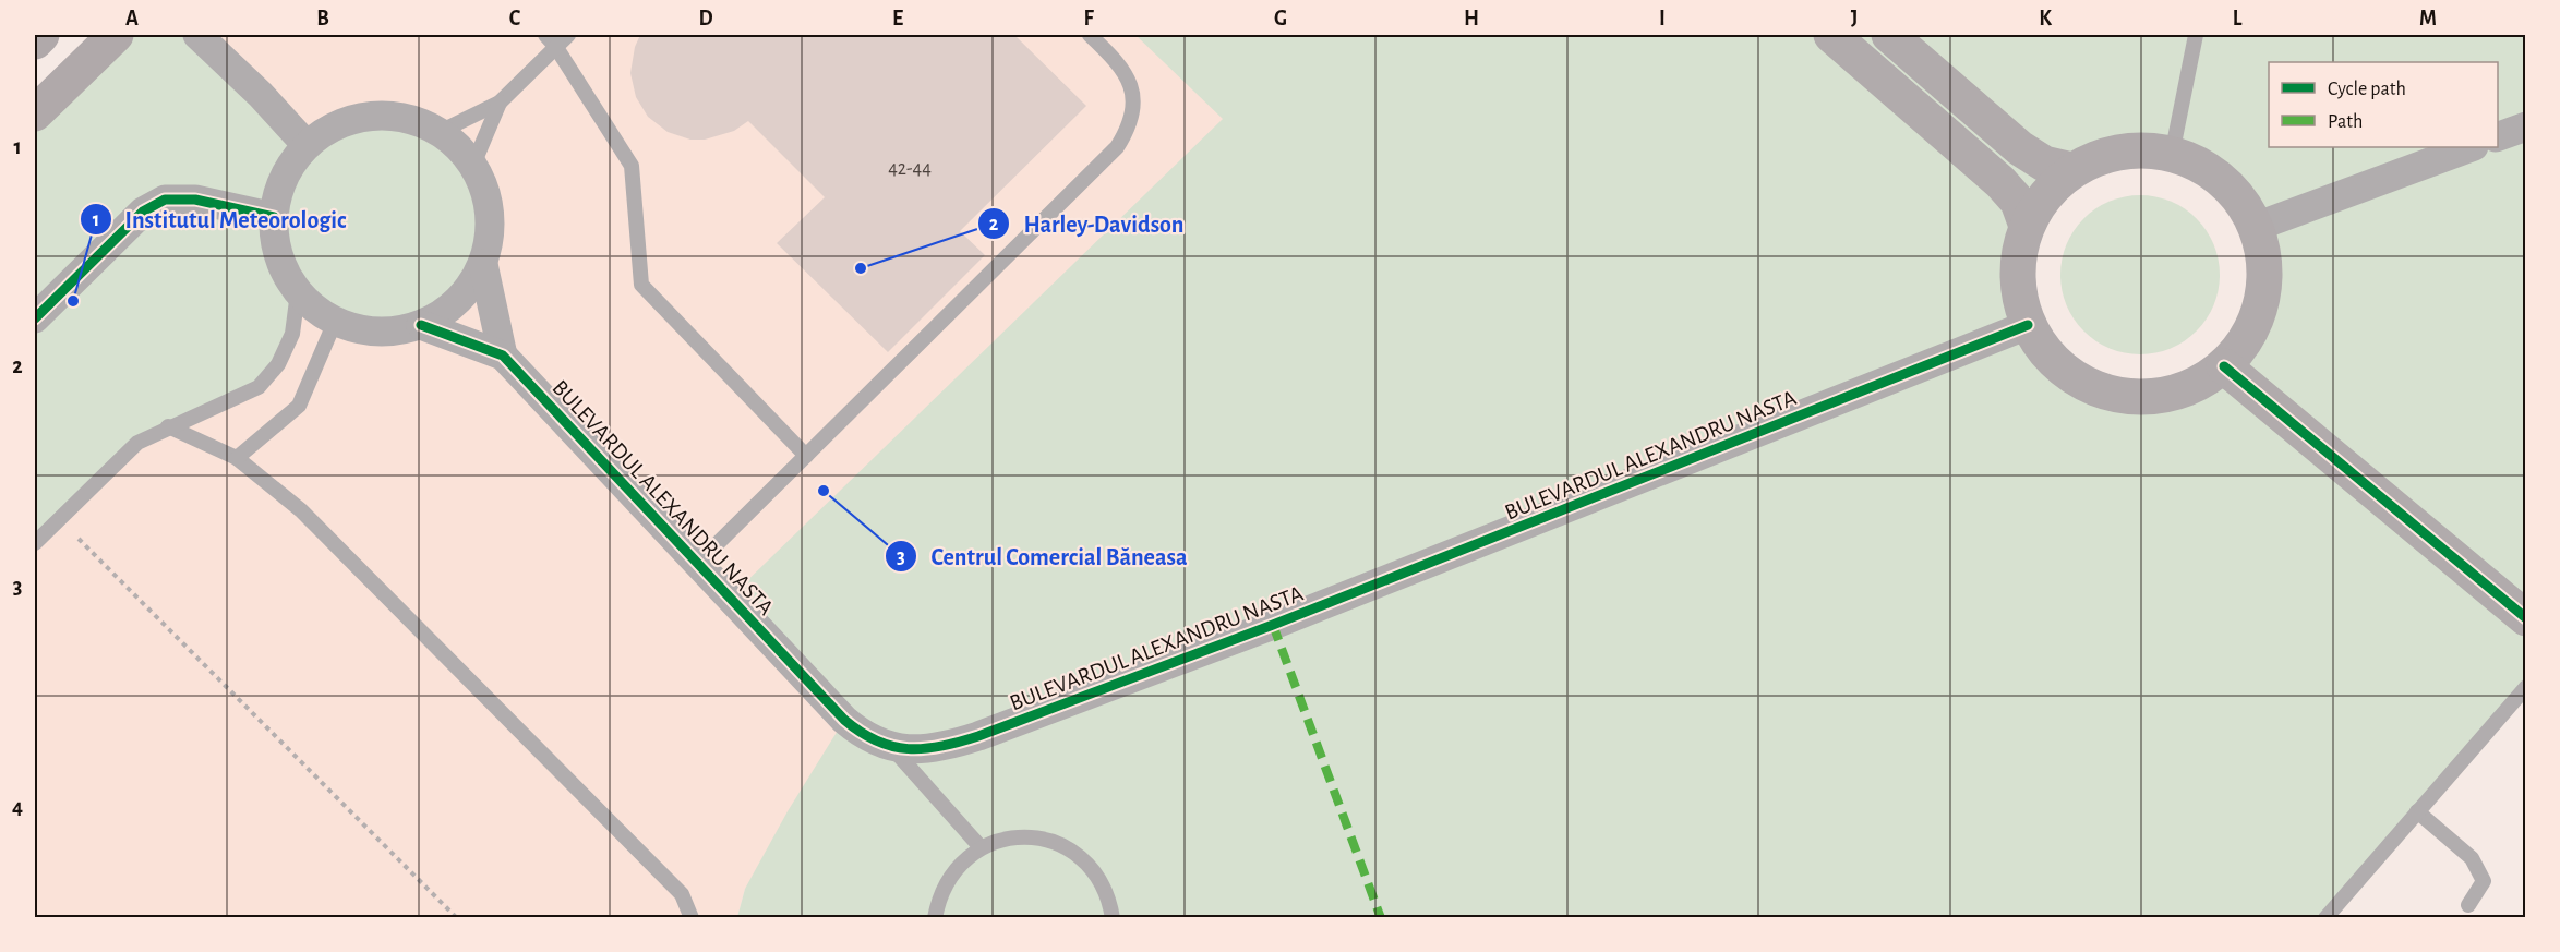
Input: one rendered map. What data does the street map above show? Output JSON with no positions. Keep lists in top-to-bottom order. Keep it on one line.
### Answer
{"streets":{"street":["BULEVARDUL ALEXANDRU NASTA"]},"places":["Harley-Davidson","Institutul Meteorologic","Centrul Comercial Băneasa"],"house_numbers":["42-44"],"legend":["Cycle path","Path"],"grid":{"columns":["A","B","C","D","E","F","G","H","I","J","K","L","M"],"rows":["1","2","3","4"]}}
